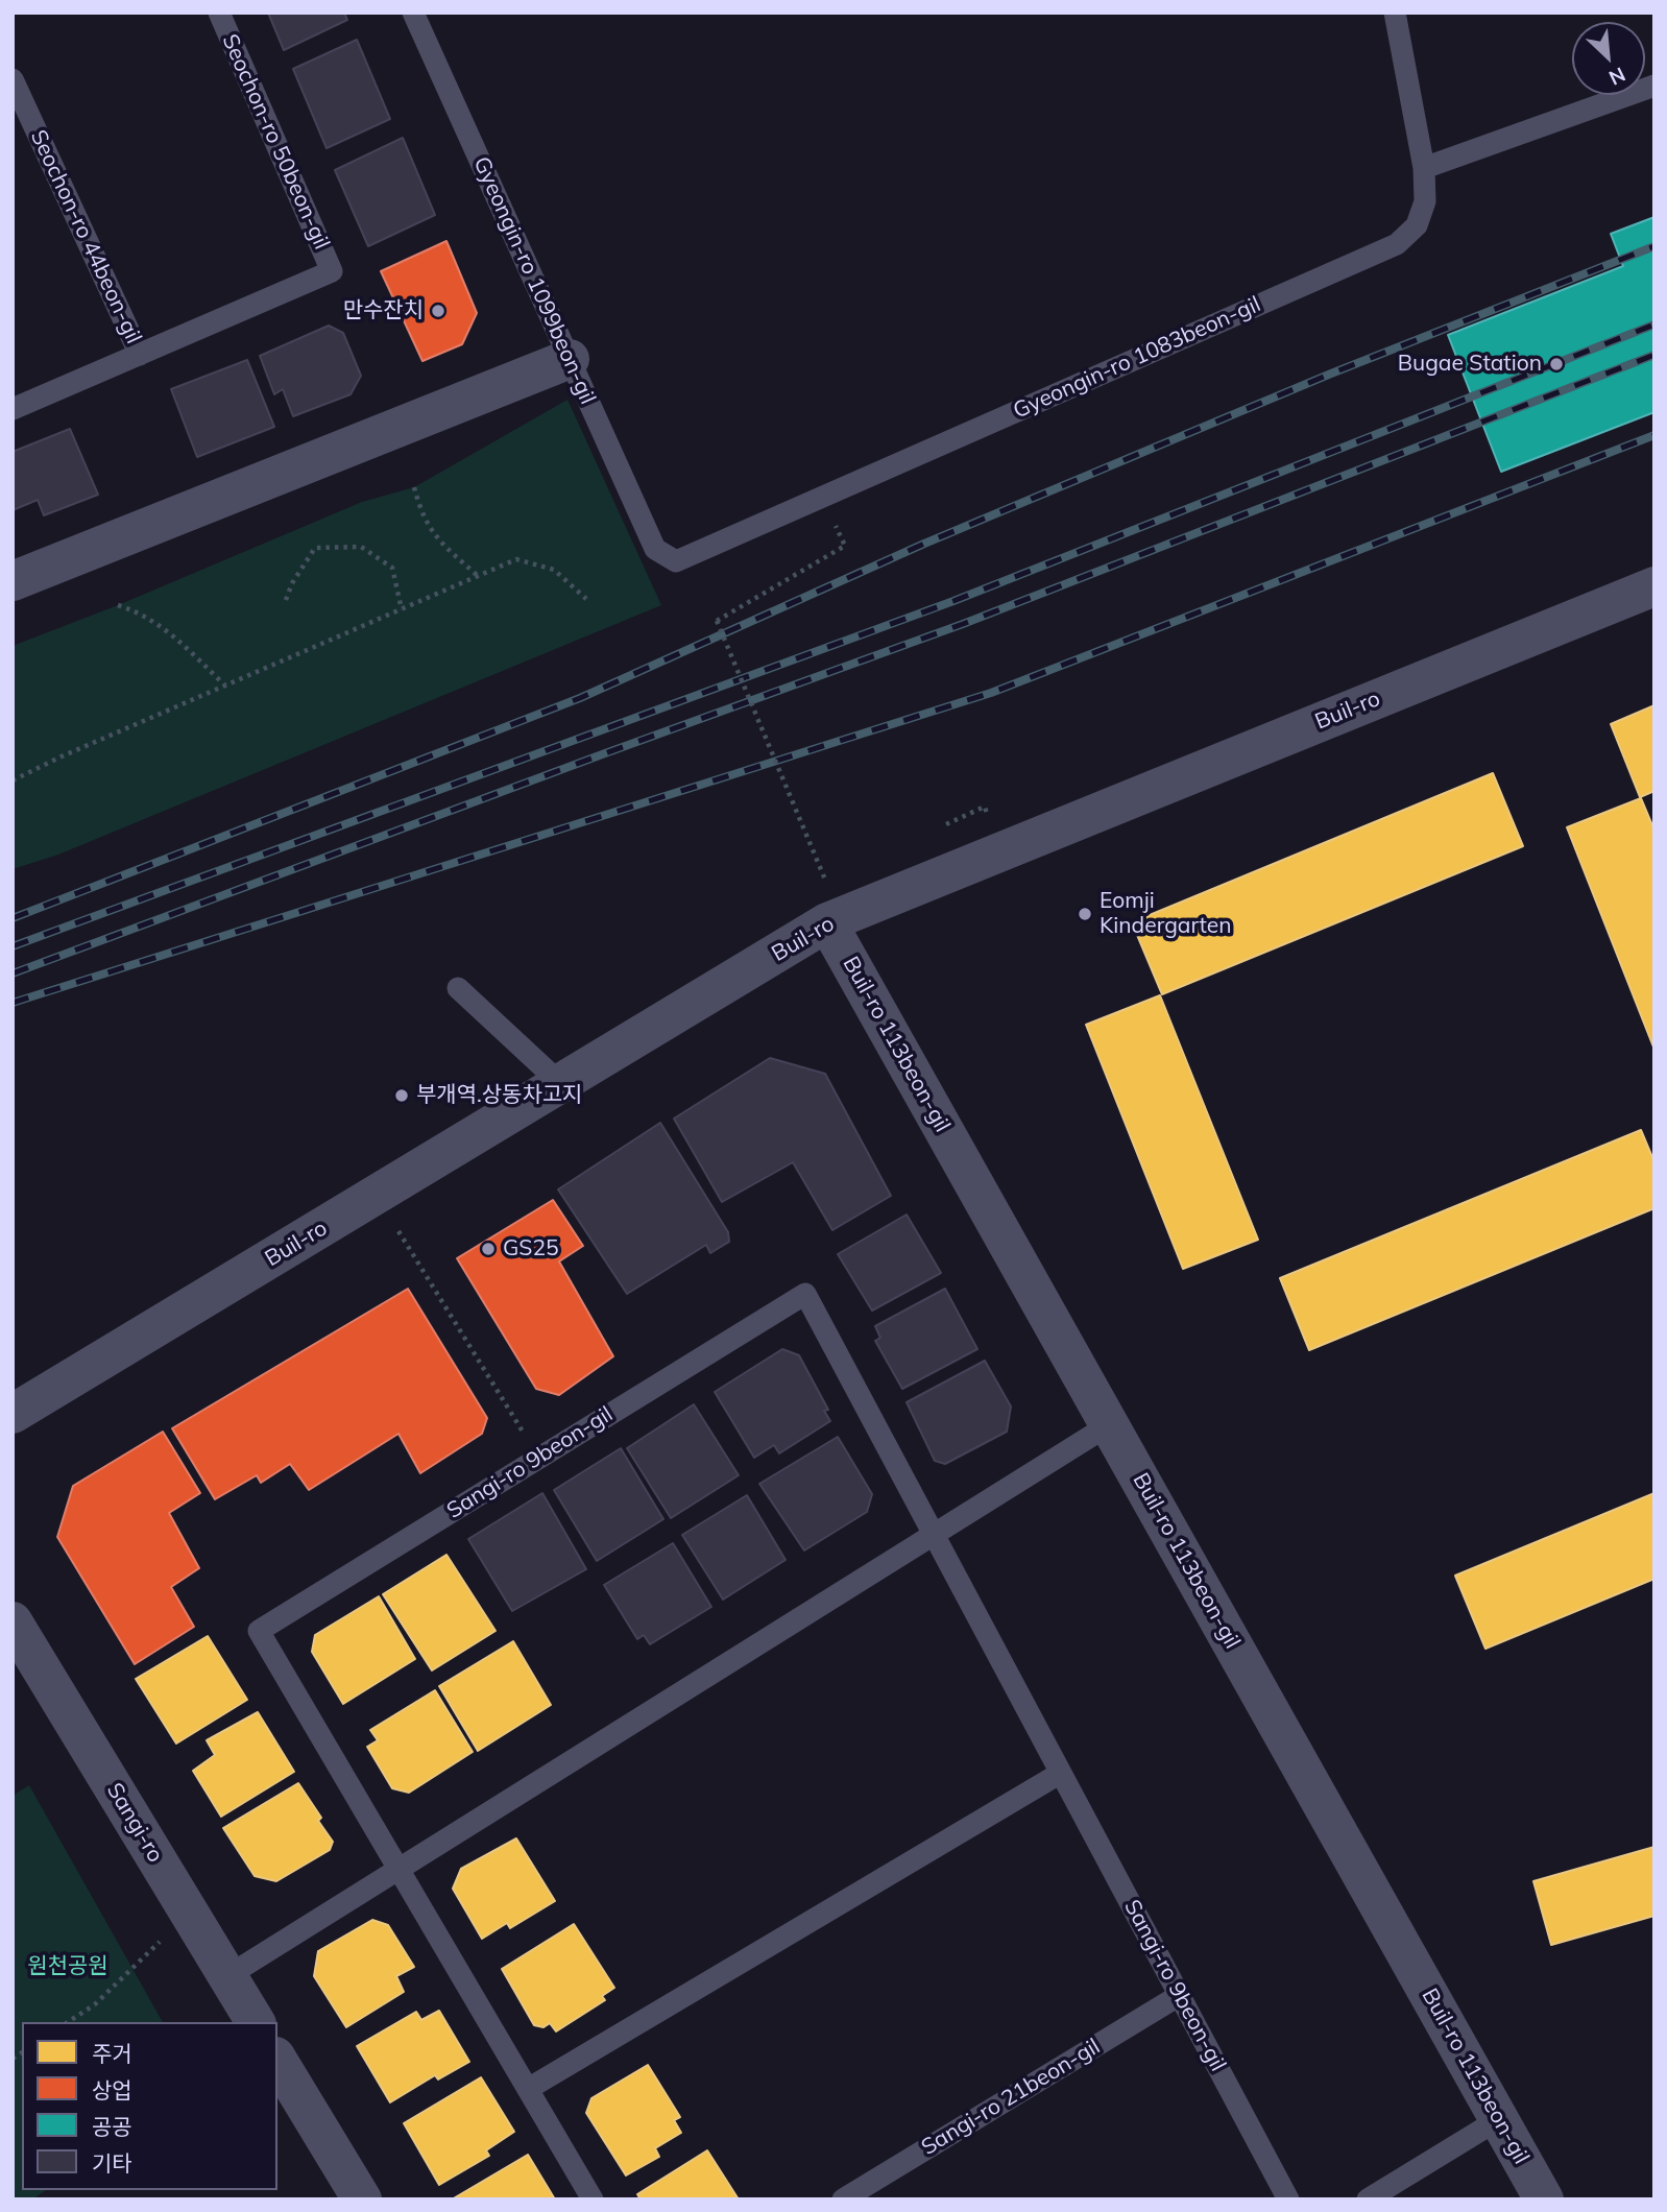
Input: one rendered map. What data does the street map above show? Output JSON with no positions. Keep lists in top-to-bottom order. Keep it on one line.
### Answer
{"streets":{"street":["Buil-ro","Buil-ro 113beon-gil","Sangi-ro"],"lane":["Seochon-ro 50beon-gil","Seochon-ro 44beon-gil","Gyeongin-ro 1099beon-gil","Gyeongin-ro 1083beon-gil","Sangi-ro 9beon-gil","Sangi-ro 21beon-gil"]},"crossings":[["Seochon-ro 50beon-gil","Seochon-ro 44beon-gil"],["Gyeongin-ro 1099beon-gil","Gyeongin-ro 1083beon-gil"],["Buil-ro","Buil-ro 113beon-gil"],["Sangi-ro 9beon-gil","Sangi-ro 21beon-gil"]],"parks":["원천공원"],"places":["만수잔치","Bugae Station","Eomji Kindergarten","부개역.상동차고지","GS25"],"legend":["주거","상업","공공","기타"],"north":"bottom right"}
